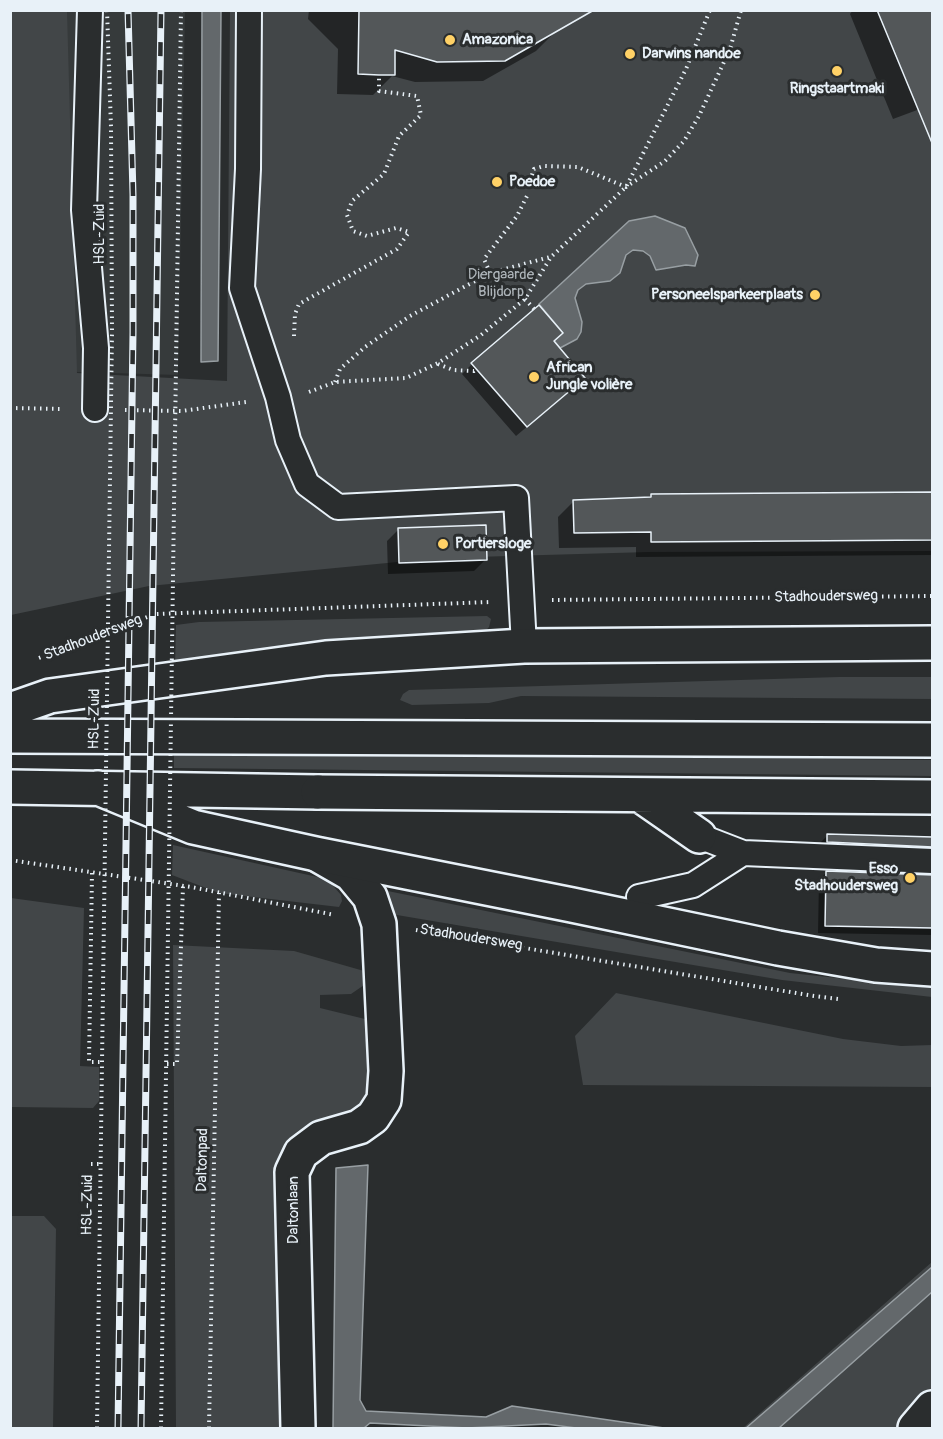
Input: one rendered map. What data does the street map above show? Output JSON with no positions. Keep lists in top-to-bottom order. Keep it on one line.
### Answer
{"streets":{"main road":["Daltonlaan"],"path":["HSL-Zuid","Stadhoudersweg","Daltonpad"]},"crossings":[["Stadhoudersweg","Daltonpad"],["Stadhoudersweg","Daltonlaan"]],"parks":["Diergaarde Blijdorp"],"places":["Amazonica","Darwins nandoe","Ringstaartmaki","Poedoe","Personeelsparkeerplaats","African Jungle volière","Portiersloge","Esso Stadhoudersweg"]}
